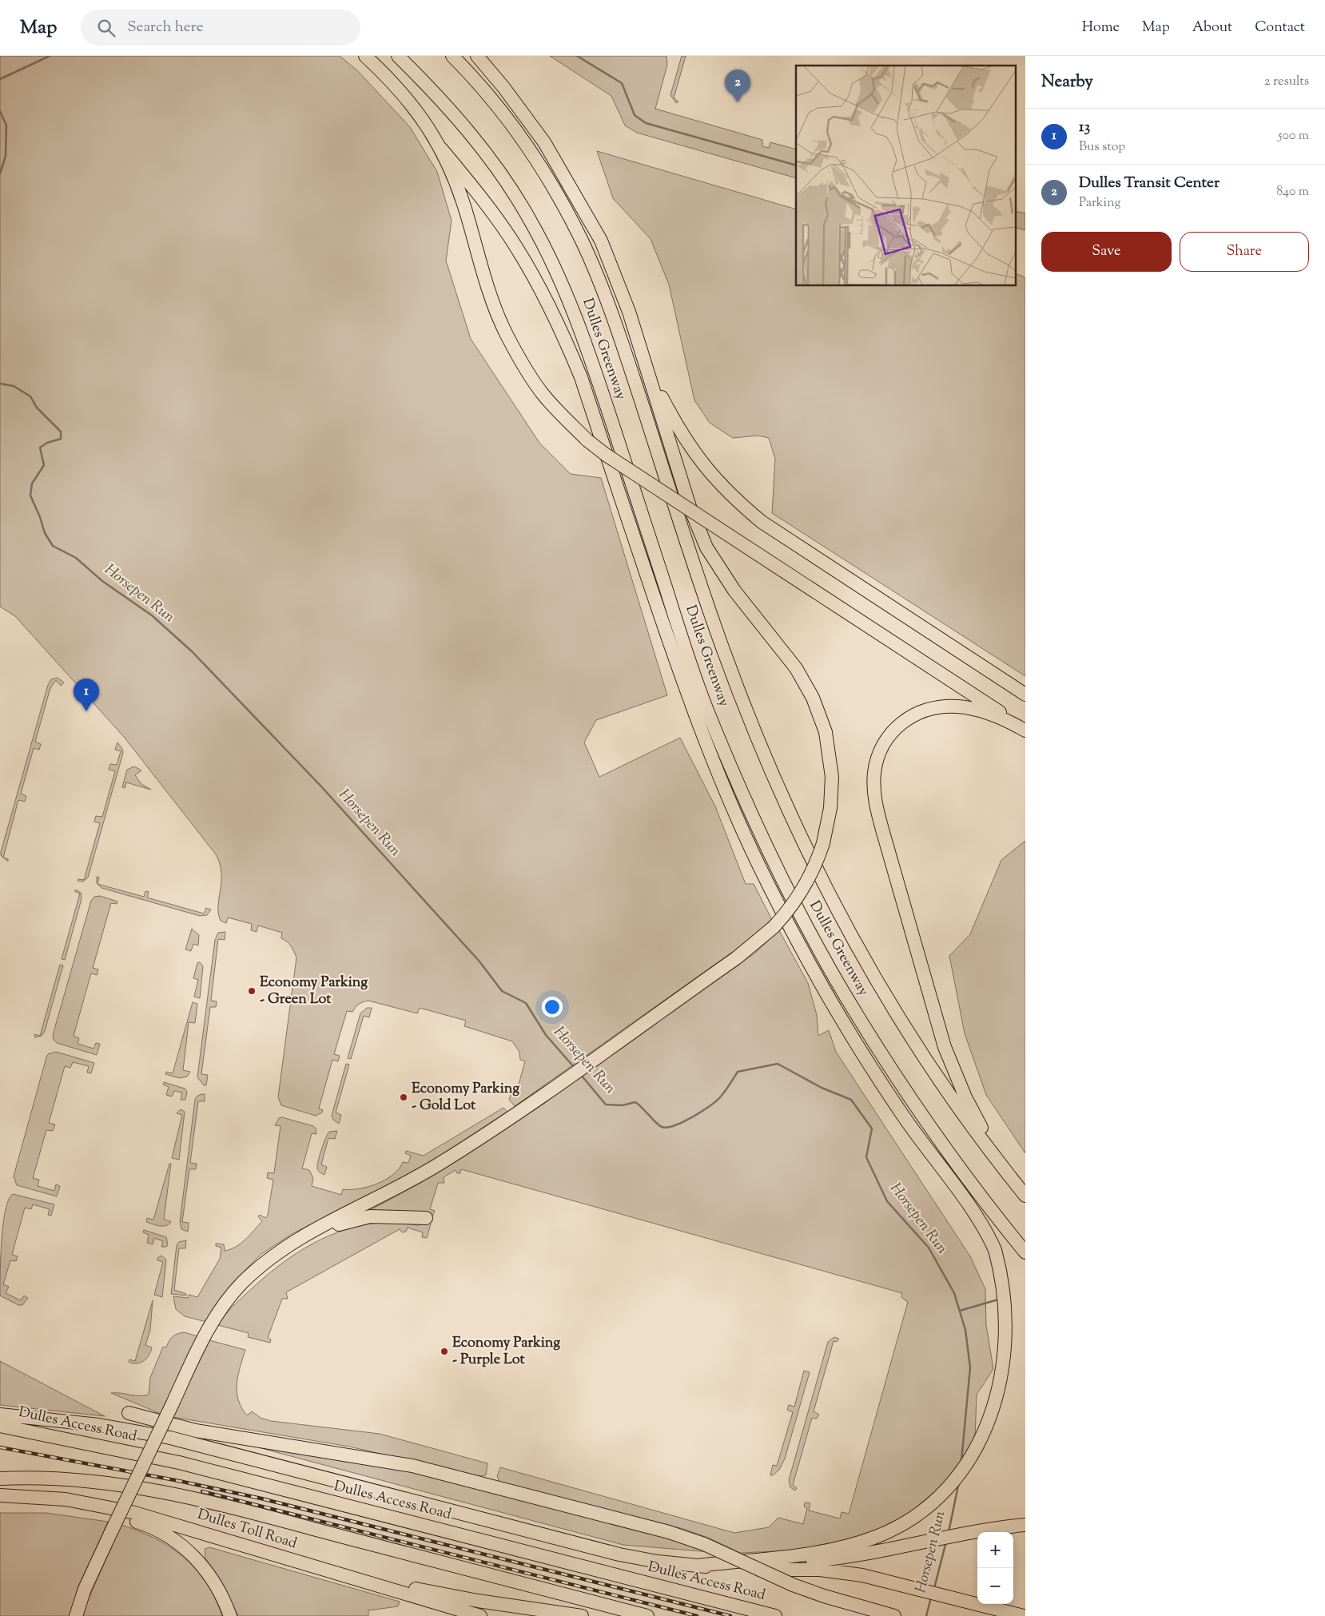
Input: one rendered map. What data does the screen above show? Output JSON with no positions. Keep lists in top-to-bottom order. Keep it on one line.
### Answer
{"streets":{"highway":["Dulles Greenway","Dulles Access Road","Dulles Toll Road"]},"water":["Horsepen Run"],"places":["Economy Parking - Green Lot","Economy Parking - Gold Lot","Economy Parking - Purple Lot"],"page":{"header":"Map","search":"Search here","nav":["Home","Map","About","Contact"],"heading":["Nearby","2 results"],"pins":["2","1"],"list":[{"mark":"1","name":"13","note":"Bus stop","value":"500 m"},{"mark":"2","name":"Dulles Transit Center","note":"Parking","value":"840 m"}],"buttons":["Save","Share"],"map_buttons":["+","−"]}}
